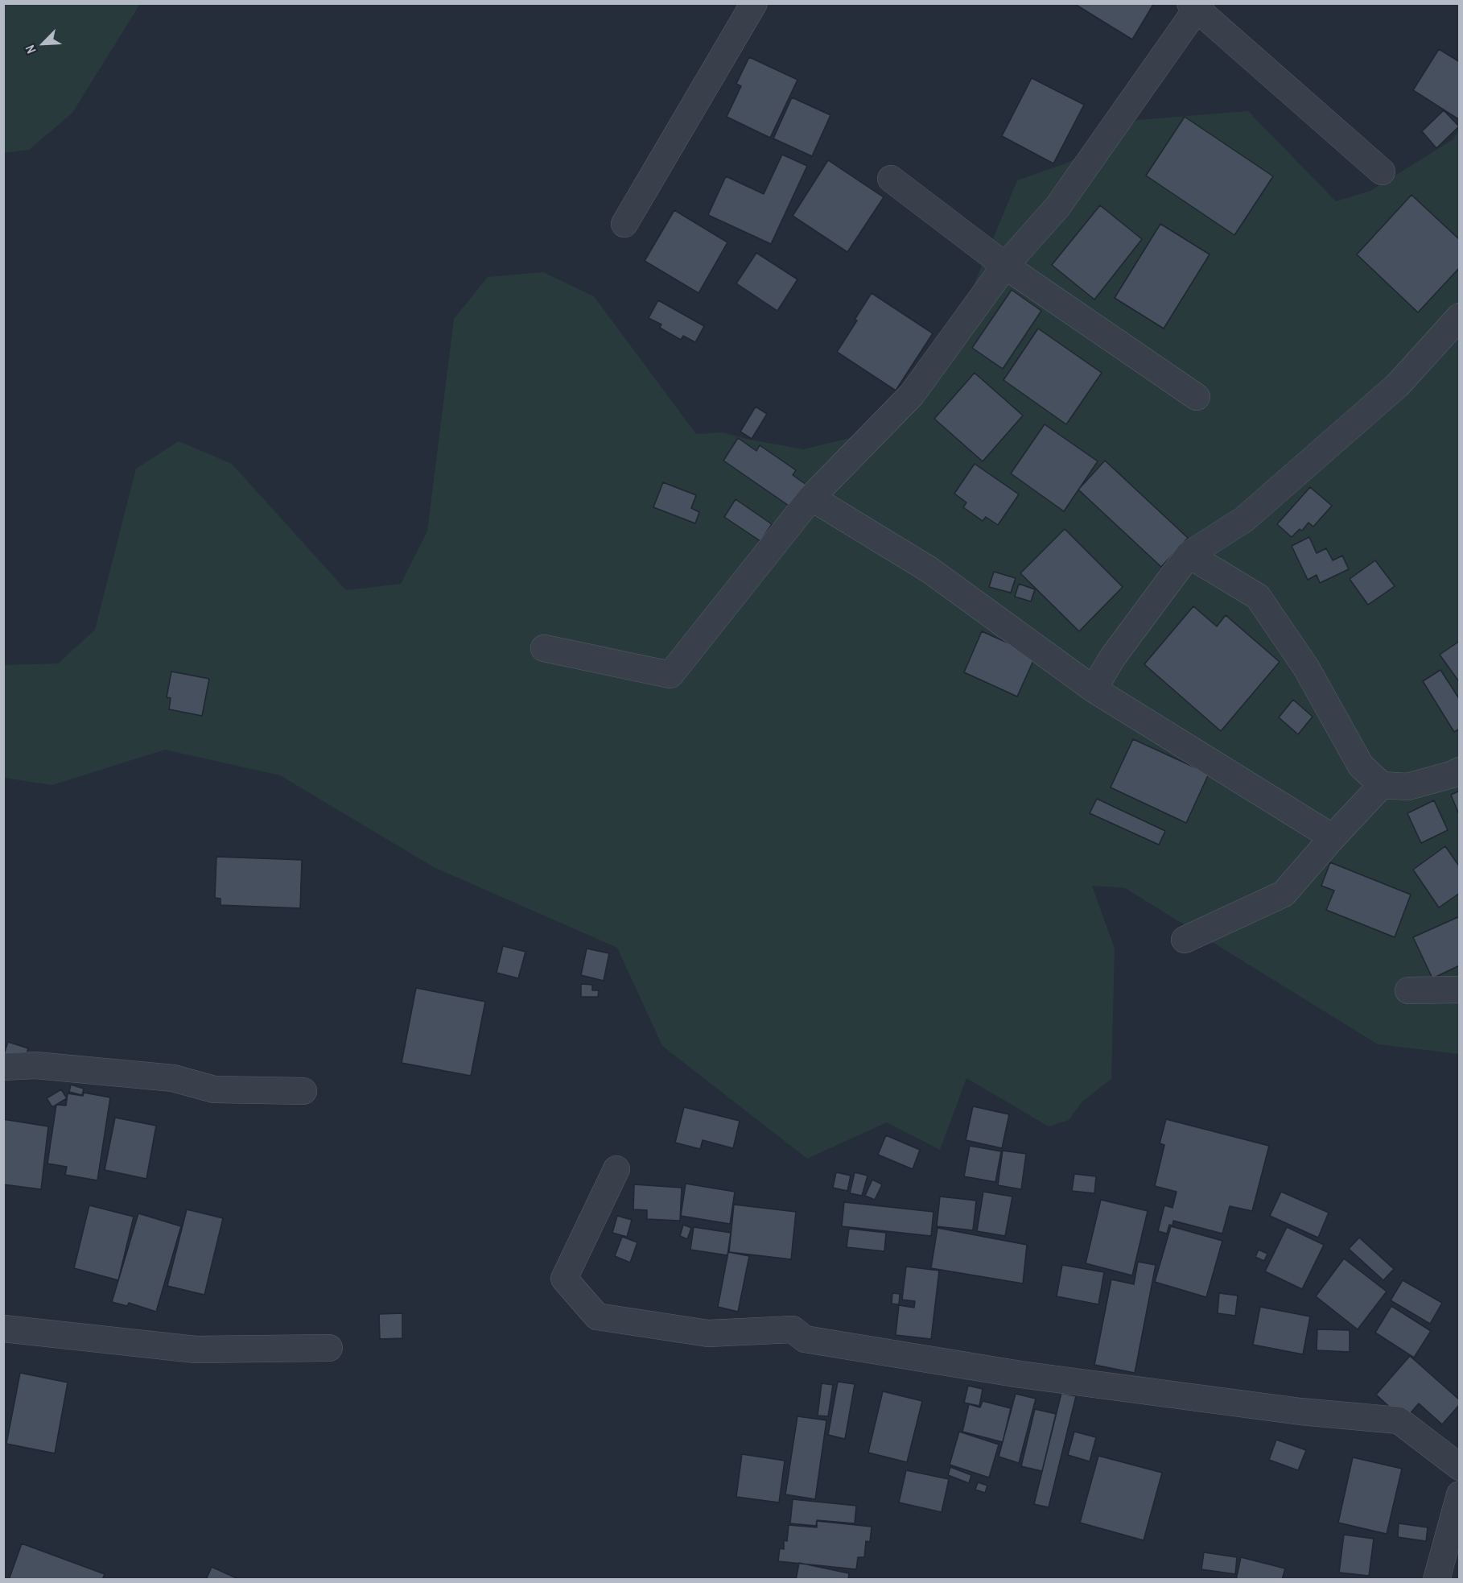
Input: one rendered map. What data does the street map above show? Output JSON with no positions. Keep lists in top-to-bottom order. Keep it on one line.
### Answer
{"north":"bottom left"}
